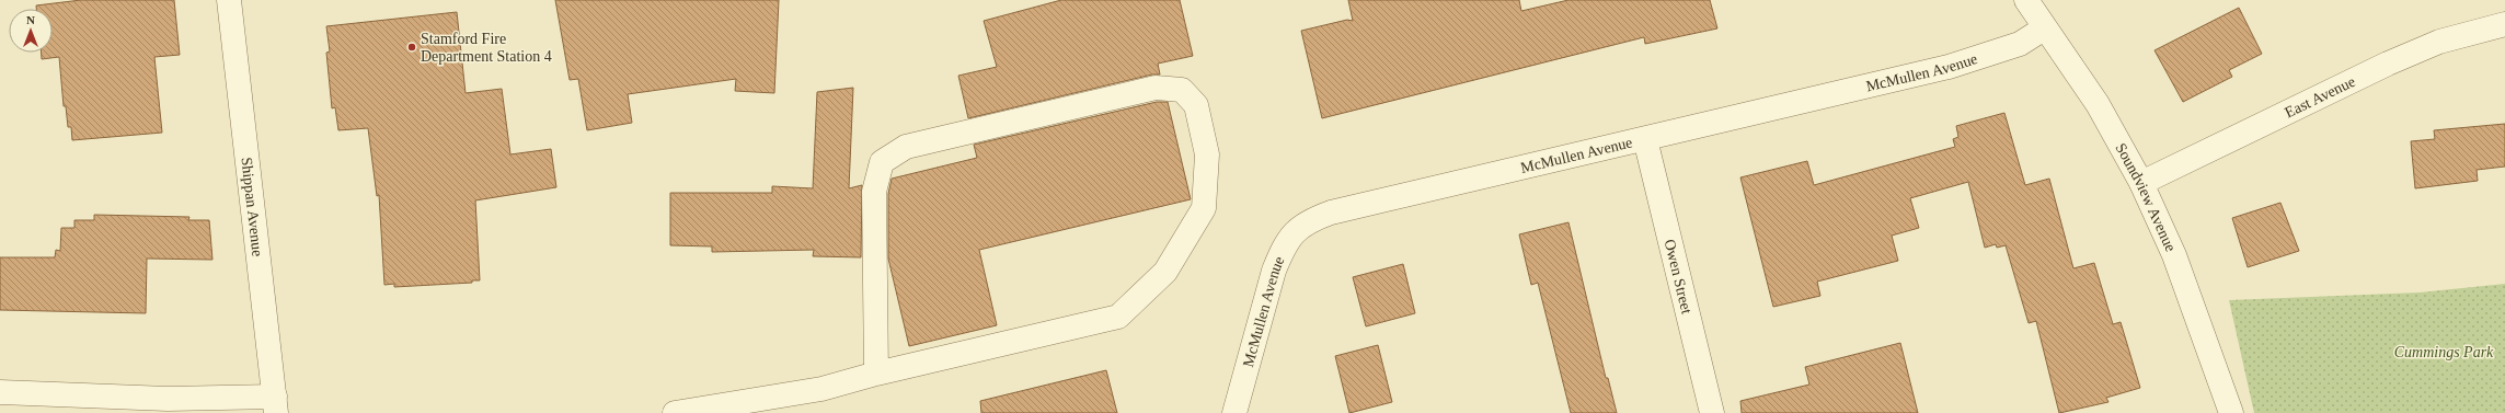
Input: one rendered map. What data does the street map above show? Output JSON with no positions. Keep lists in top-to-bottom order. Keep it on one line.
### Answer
{"streets":{"street":["McMullen Avenue","East Avenue","Soundview Avenue","Shippan Avenue","Owen Street"]},"crossings":[["McMullen Avenue","Soundview Avenue"],["McMullen Avenue","Owen Street"],["East Avenue","Soundview Avenue"]],"parks":["Cummings Park"],"places":["Stamford Fire Department Station 4"],"north":"top"}
